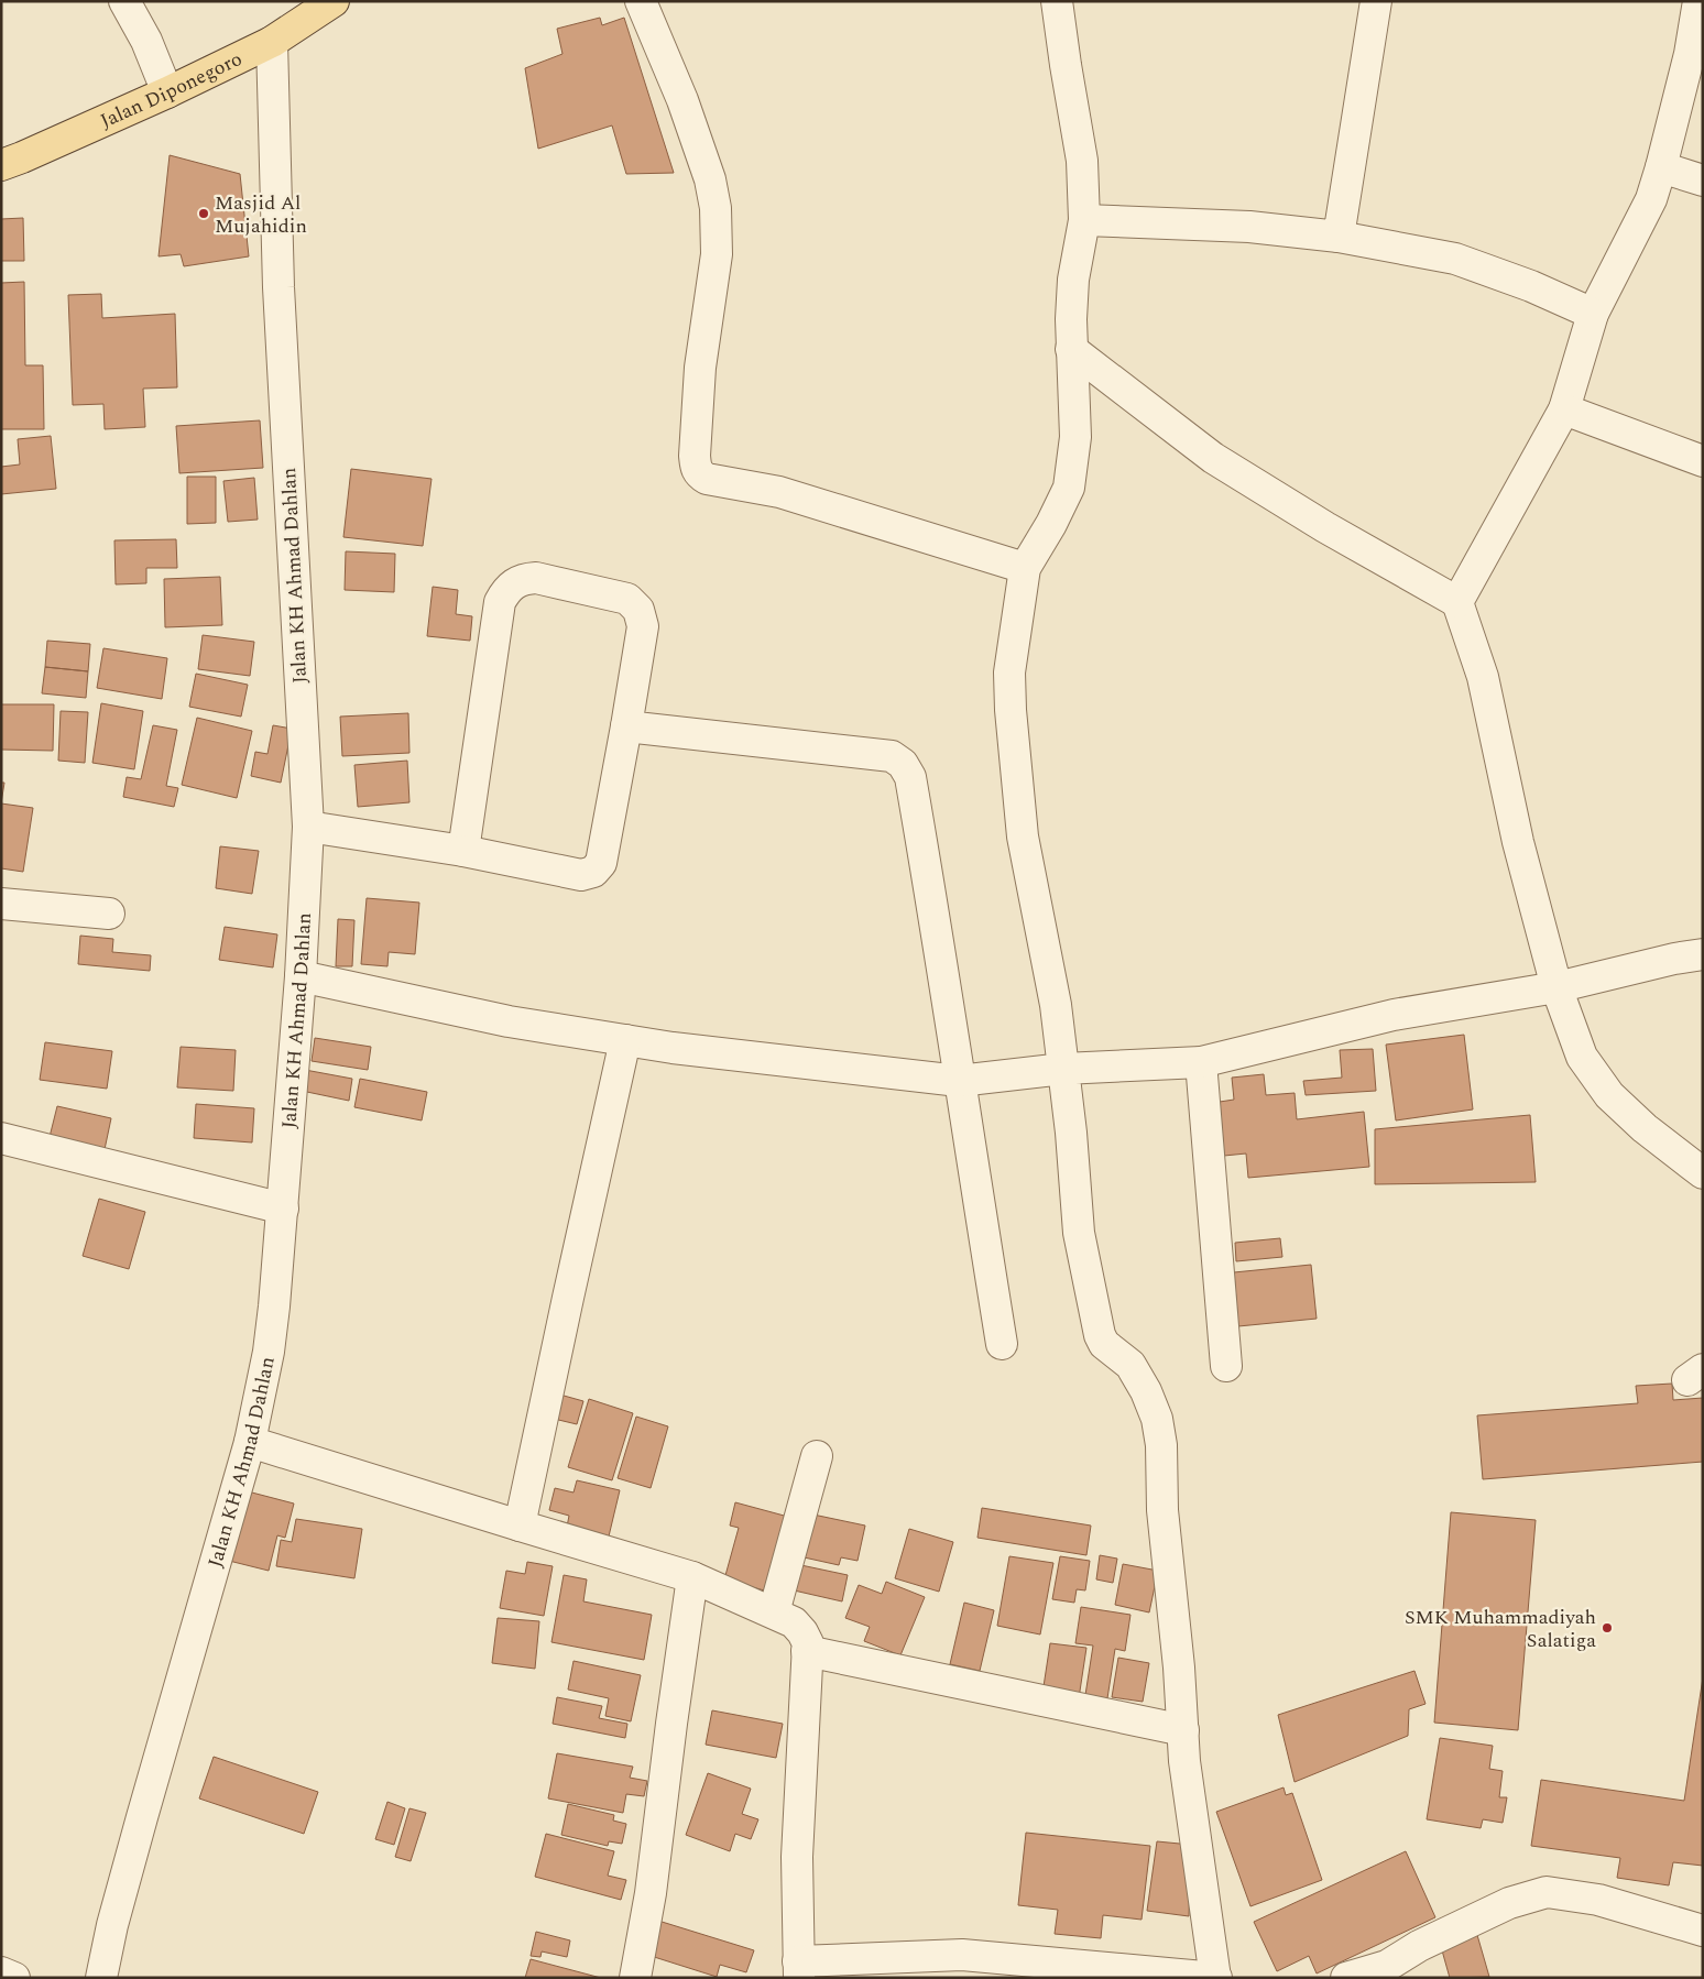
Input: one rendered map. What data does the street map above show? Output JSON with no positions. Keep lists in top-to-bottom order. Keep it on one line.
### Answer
{"streets":{"main road":["Jalan Diponegoro"],"street":["Jalan KH Ahmad Dahlan"]},"crossings":[["Jalan Diponegoro","Jalan KH Ahmad Dahlan"]],"places":["Masjid Al Mujahidin","SMK Muhammadiyah Salatiga"]}
